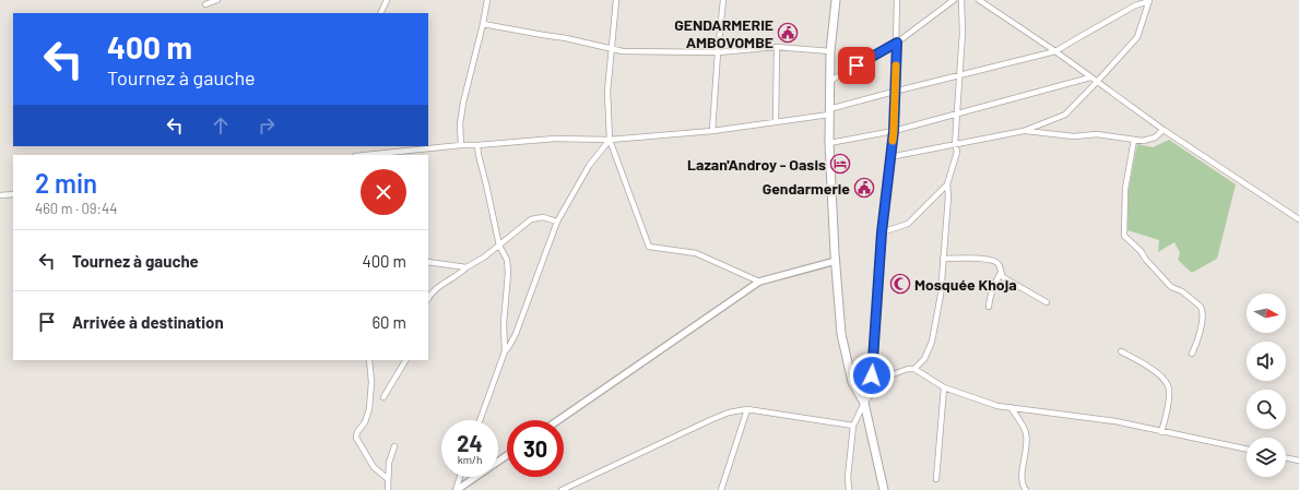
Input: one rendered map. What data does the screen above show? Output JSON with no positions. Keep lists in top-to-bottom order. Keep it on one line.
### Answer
{"places":{"public building":["GENDARMERIE AMBOVOMBE","Gendarmerie"],"hotel":["Lazan'Androy - Oasis"],"mosque":["Mosquée Khoja"]},"north":"right","page":{"turn":["400 m","Tournez à gauche"],"heading":["2 min","460 m · 09:44"],"list":[{"name":"Tournez à gauche","value":"400 m"},{"name":"Arrivée à destination","value":"60 m"}],"speed":"24 km/h","limit":"30"}}
